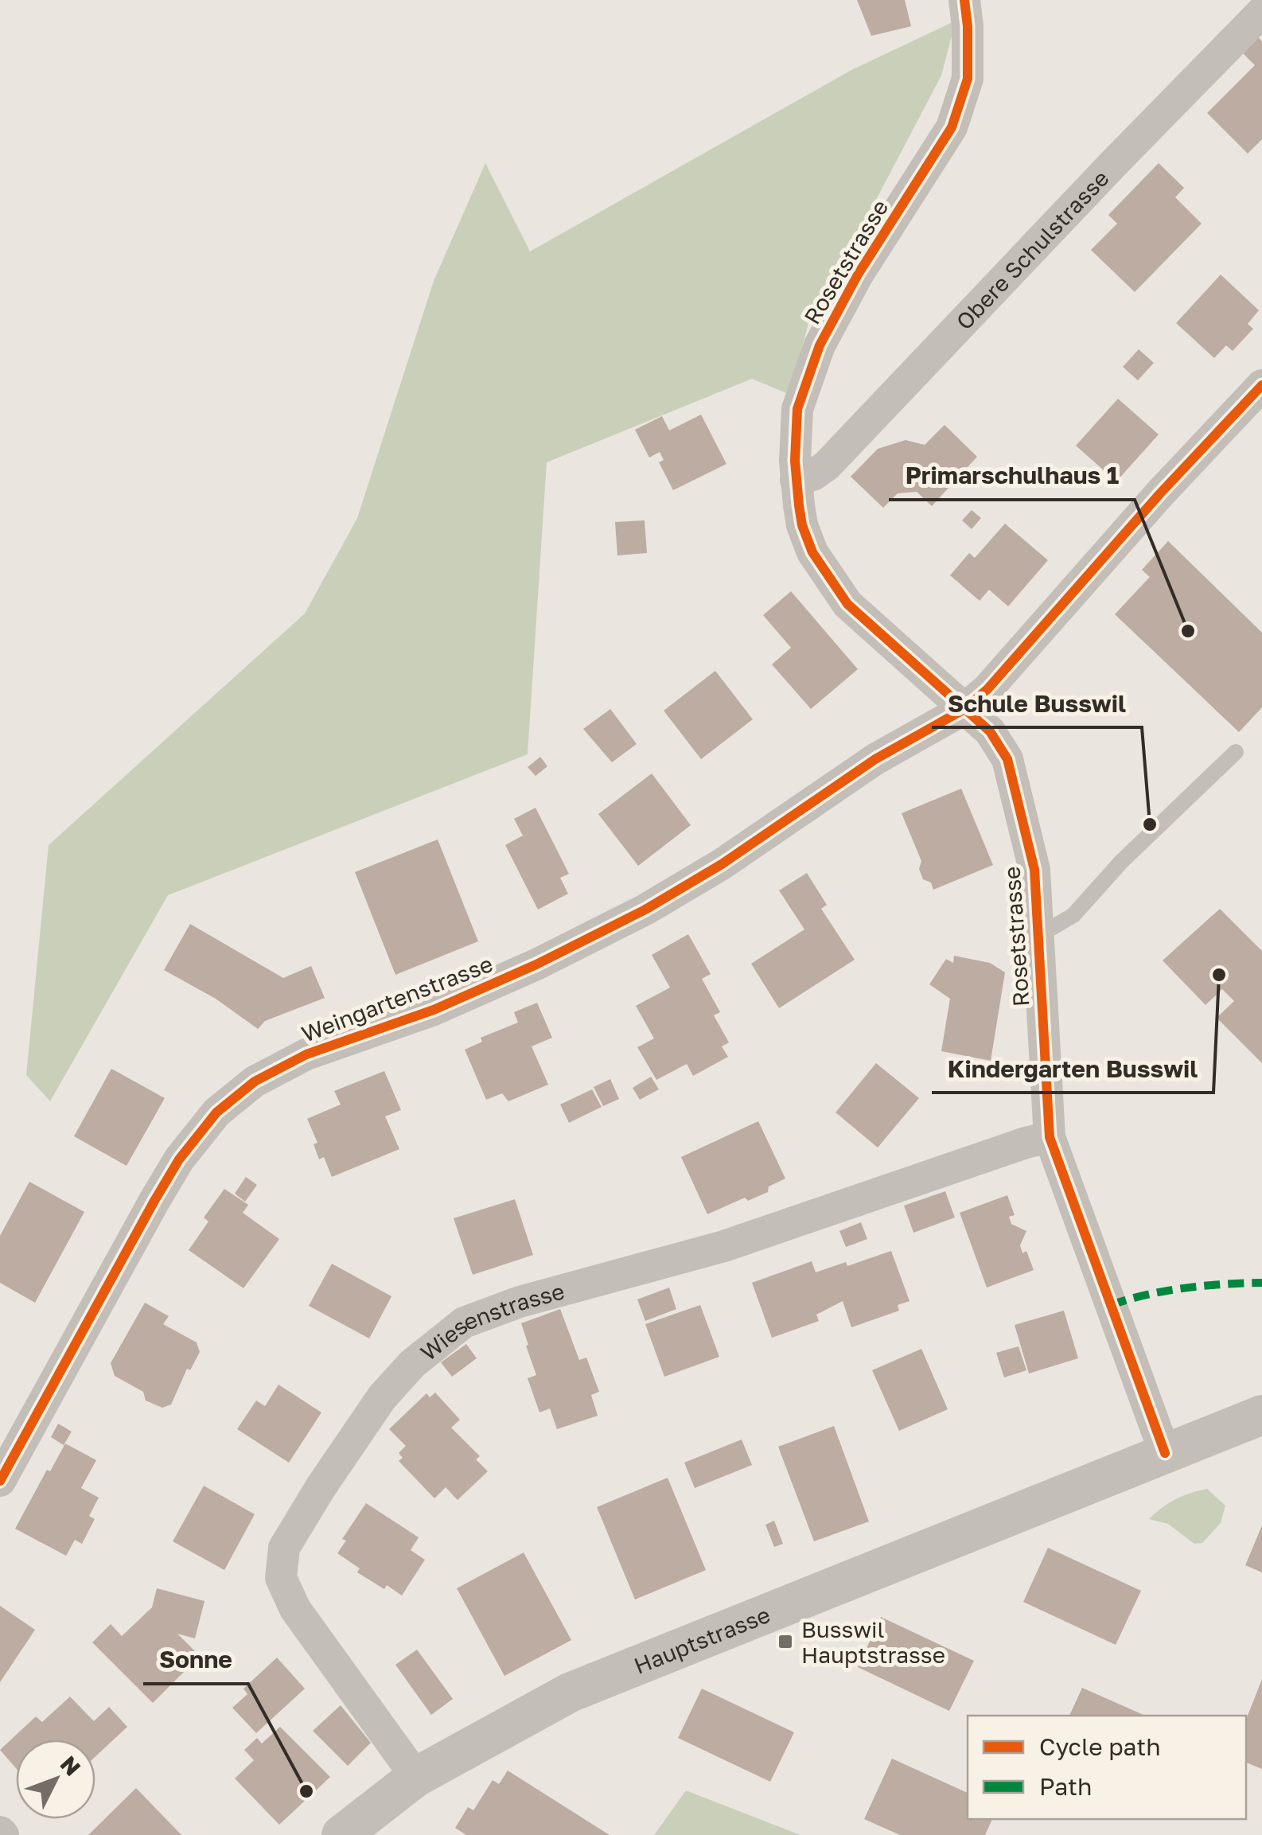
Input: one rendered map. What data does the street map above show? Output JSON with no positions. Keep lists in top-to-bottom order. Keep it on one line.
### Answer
{"streets":{"street":["Obere Schulstrasse","Rosetstrasse","Weingartenstrasse","Wiesenstrasse","Hauptstrasse"]},"crossings":[["Obere Schulstrasse","Rosetstrasse"],["Rosetstrasse","Weingartenstrasse"],["Rosetstrasse","Wiesenstrasse"],["Rosetstrasse","Hauptstrasse"],["Wiesenstrasse","Hauptstrasse"]],"places":{"other":["Primarschulhaus 1","Schule Busswil","Kindergarten Busswil","Sonne"],"transit":["Busswil Hauptstrasse"]},"legend":["Cycle path","Path"],"north":"top right"}
